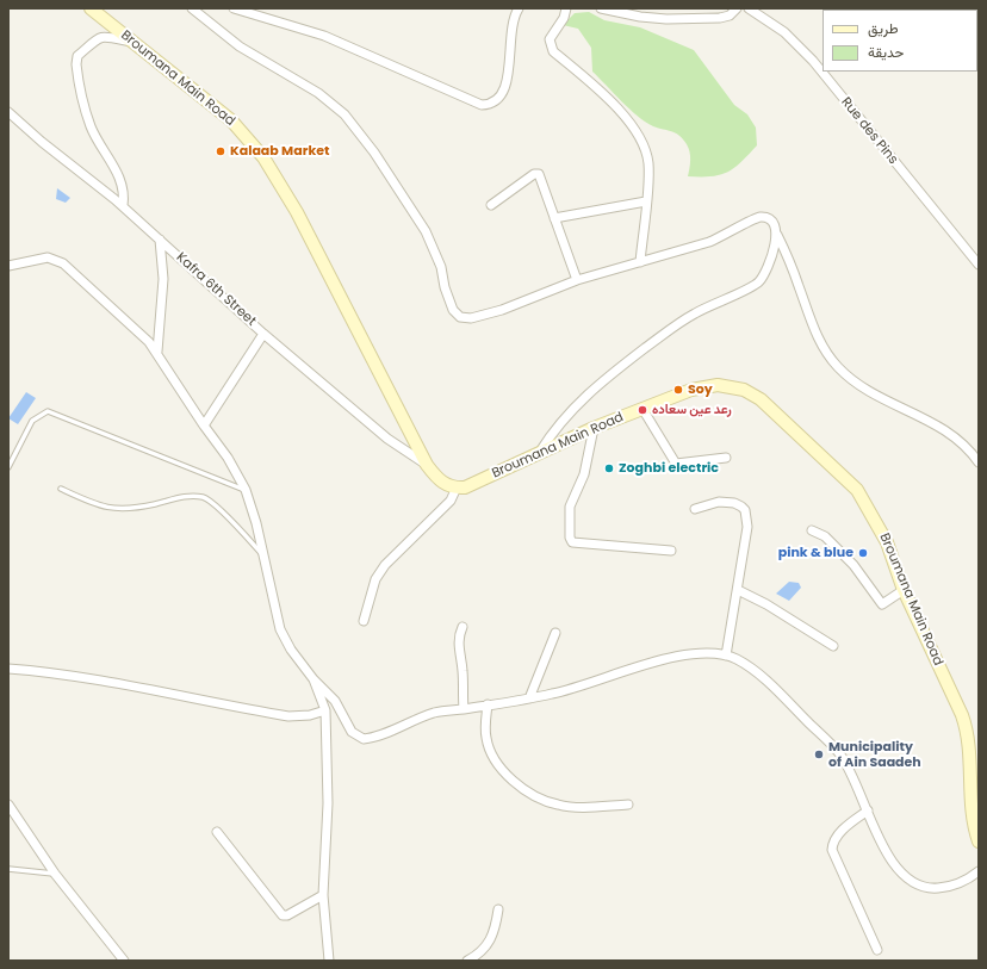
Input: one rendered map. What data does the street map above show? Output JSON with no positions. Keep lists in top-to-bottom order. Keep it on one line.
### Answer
{"streets":{"main road":["Broumana Main Road"],"street":["Rue des Pins","Kafra 6th Street"]},"crossings":[["Broumana Main Road","Kafra 6th Street"]],"places":["Kalaab Market","Soy","رعد عين سعاده","Zoghbi electric","pink & blue","Municipality of Ain Saadeh"],"legend":["طريق","حديقة"]}
